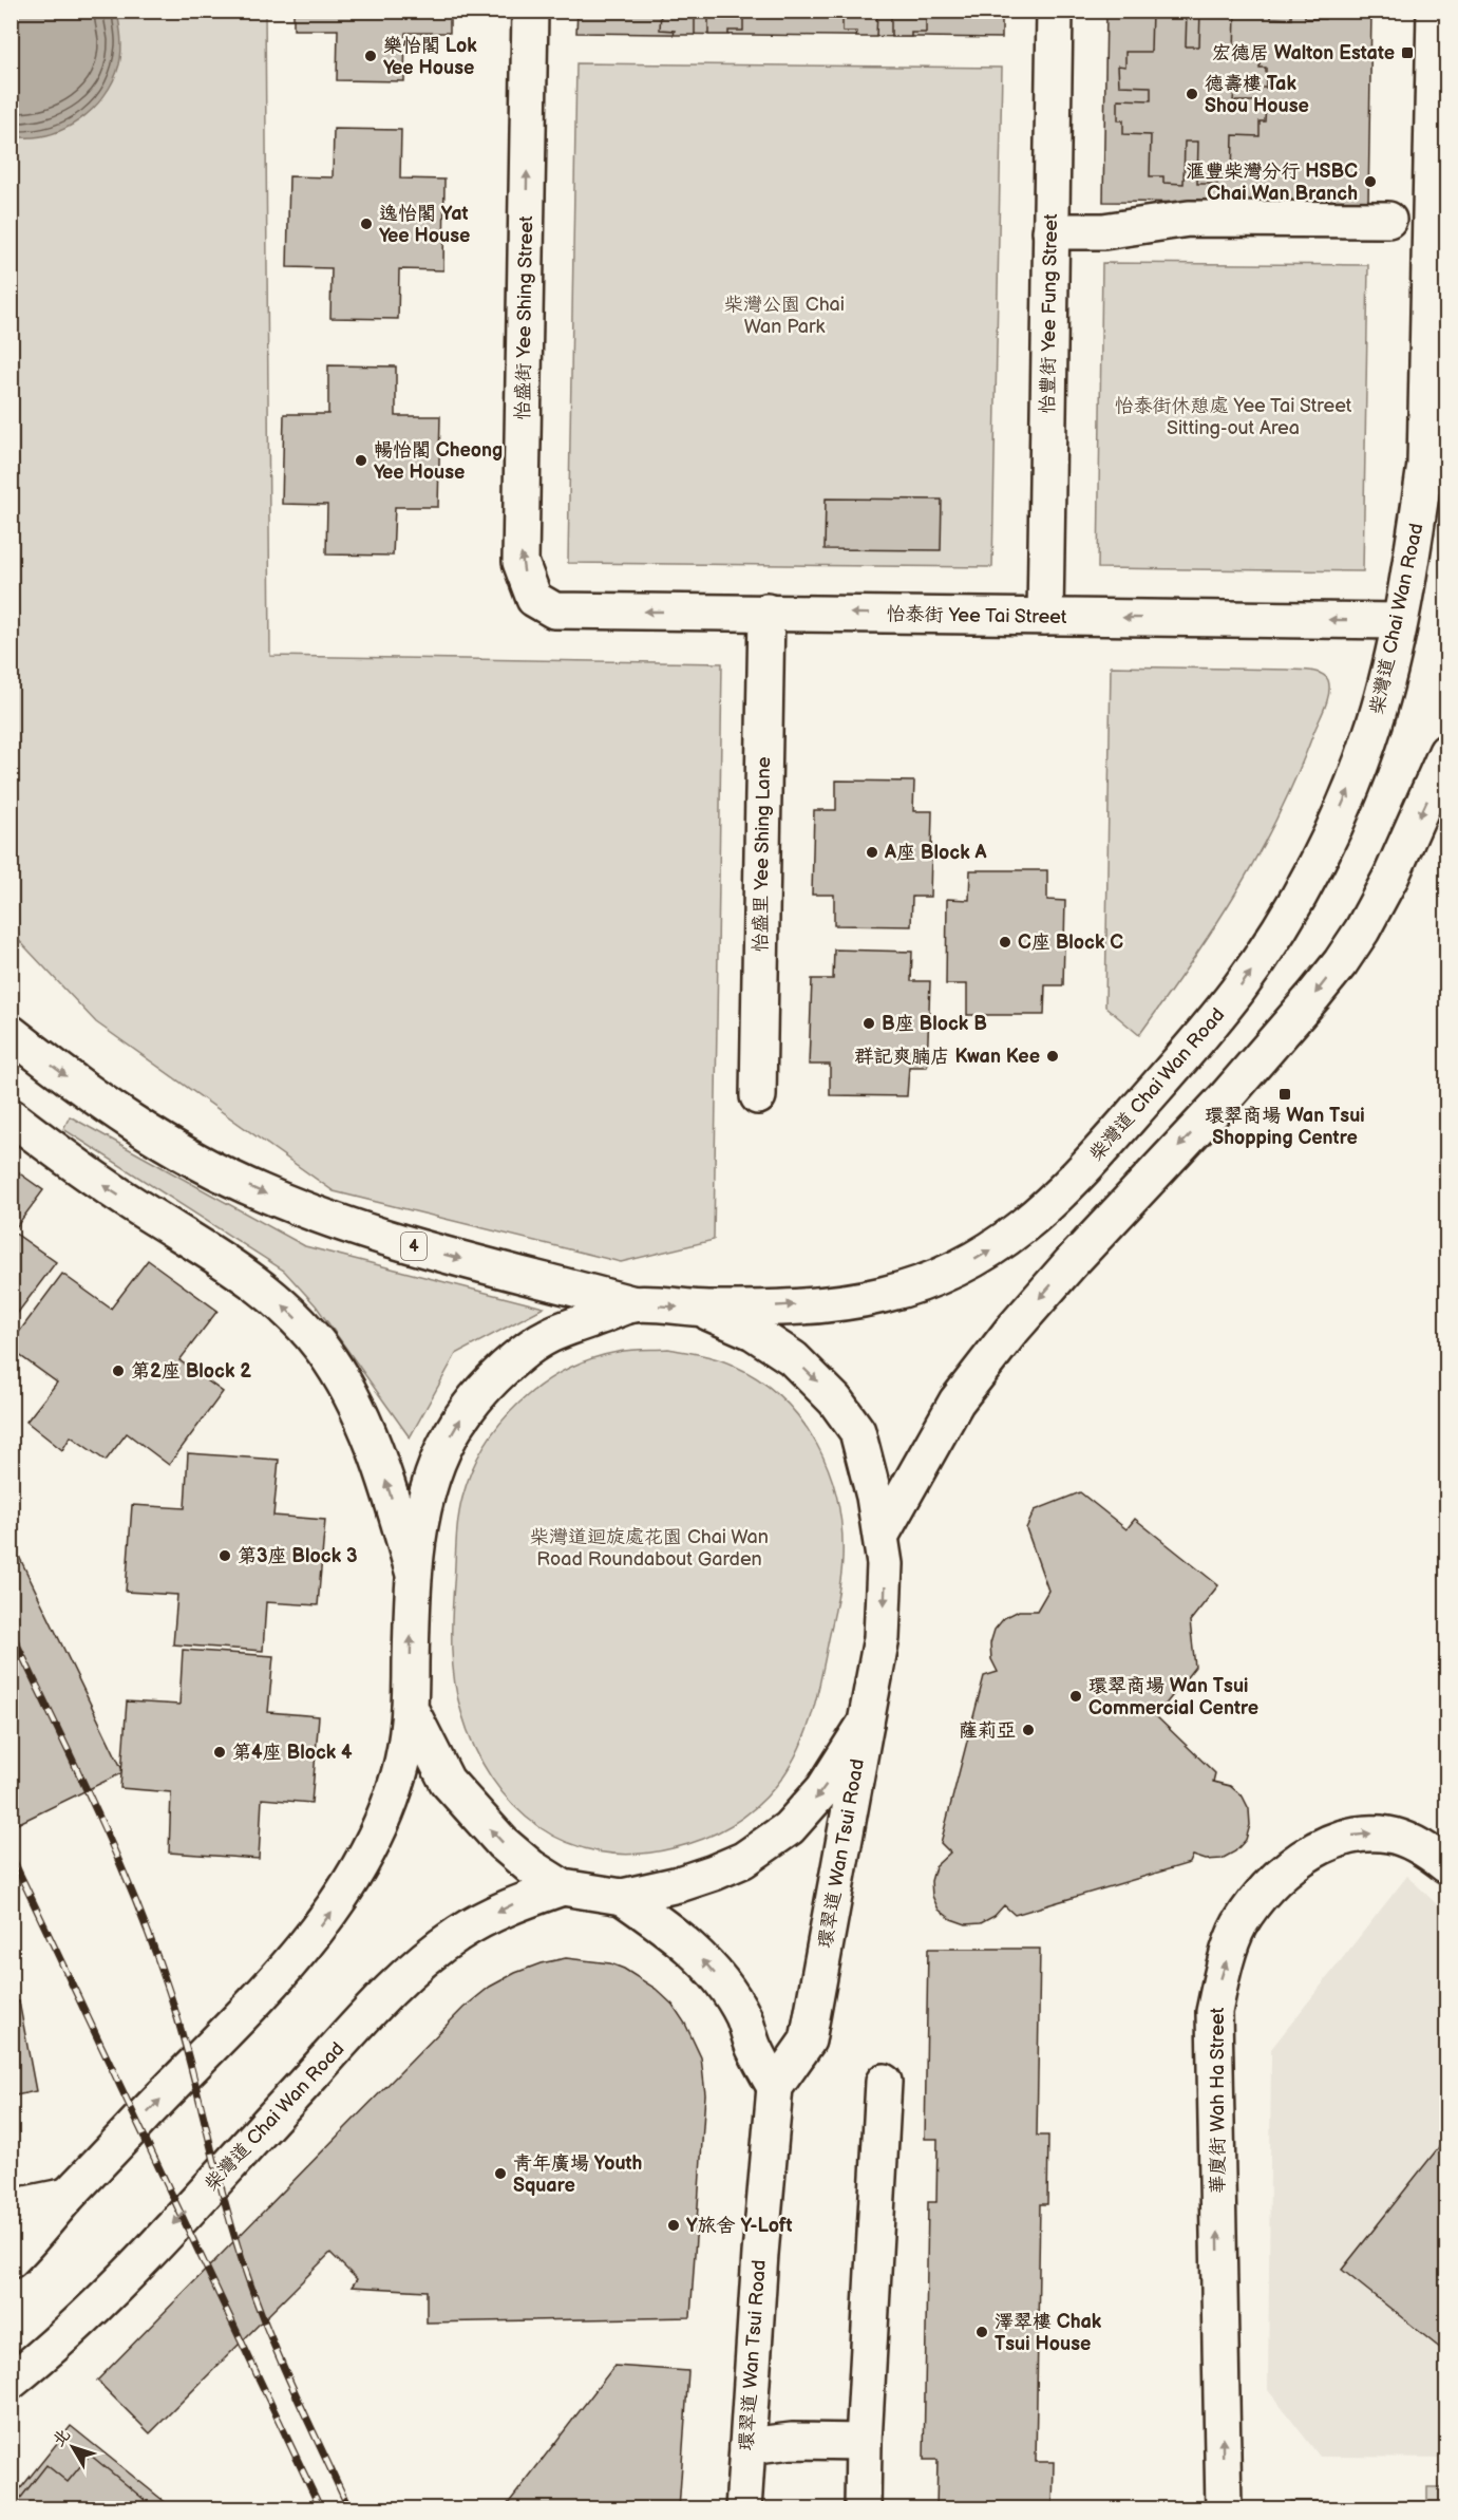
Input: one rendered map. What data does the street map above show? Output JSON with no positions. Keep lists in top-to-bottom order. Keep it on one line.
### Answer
{"streets":{"main road":["怡豐街 Yee Fung Street","怡盛街 Yee Shing Street","怡泰街 Yee Tai Street","柴灣道 Chai Wan Road","怡盛里 Yee Shing Lane","4","環翠道 Wan Tsui Road","華廈街 Wah Ha Street"]},"crossings":[["怡豐街 Yee Fung Street","怡泰街 Yee Tai Street"],["怡盛街 Yee Shing Street","怡泰街 Yee Tai Street"],["怡泰街 Yee Tai Street","柴灣道 Chai Wan Road"],["怡泰街 Yee Tai Street","怡盛里 Yee Shing Lane"],["柴灣道 Chai Wan Road","4"],["柴灣道 Chai Wan Road","環翠道 Wan Tsui Road"]],"one_way":["怡盛街 Yee Shing Street","怡泰街 Yee Tai Street","華廈街 Wah Ha Street"],"parks":["柴灣公園 Chai Wan Park","怡泰街休憩處 Yee Tai Street Sitting-out Area","柴灣道迴旋處花園 Chai Wan Road Roundabout Garden"],"places":{"transit":["宏德居 Walton Estate","環翠商場 Wan Tsui Shopping Centre"],"other":["樂怡閣 Lok Yee House","德壽樓 Tak Shou House","滙豐柴灣分行 HSBC Chai Wan Branch","逸怡閣 Yat Yee House","暢怡閣 Cheong Yee House","A座 Block A","C座 Block C","B座 Block B","群記爽腩店 Kwan Kee","第2座 Block 2","第3座 Block 3","環翠商場 Wan Tsui Commercial Centre","薩莉亞","第4座 Block 4","青年廣場 Youth Square","Y旅舍 Y-Loft","澤翠樓 Chak Tsui House"]},"north":"top left"}
